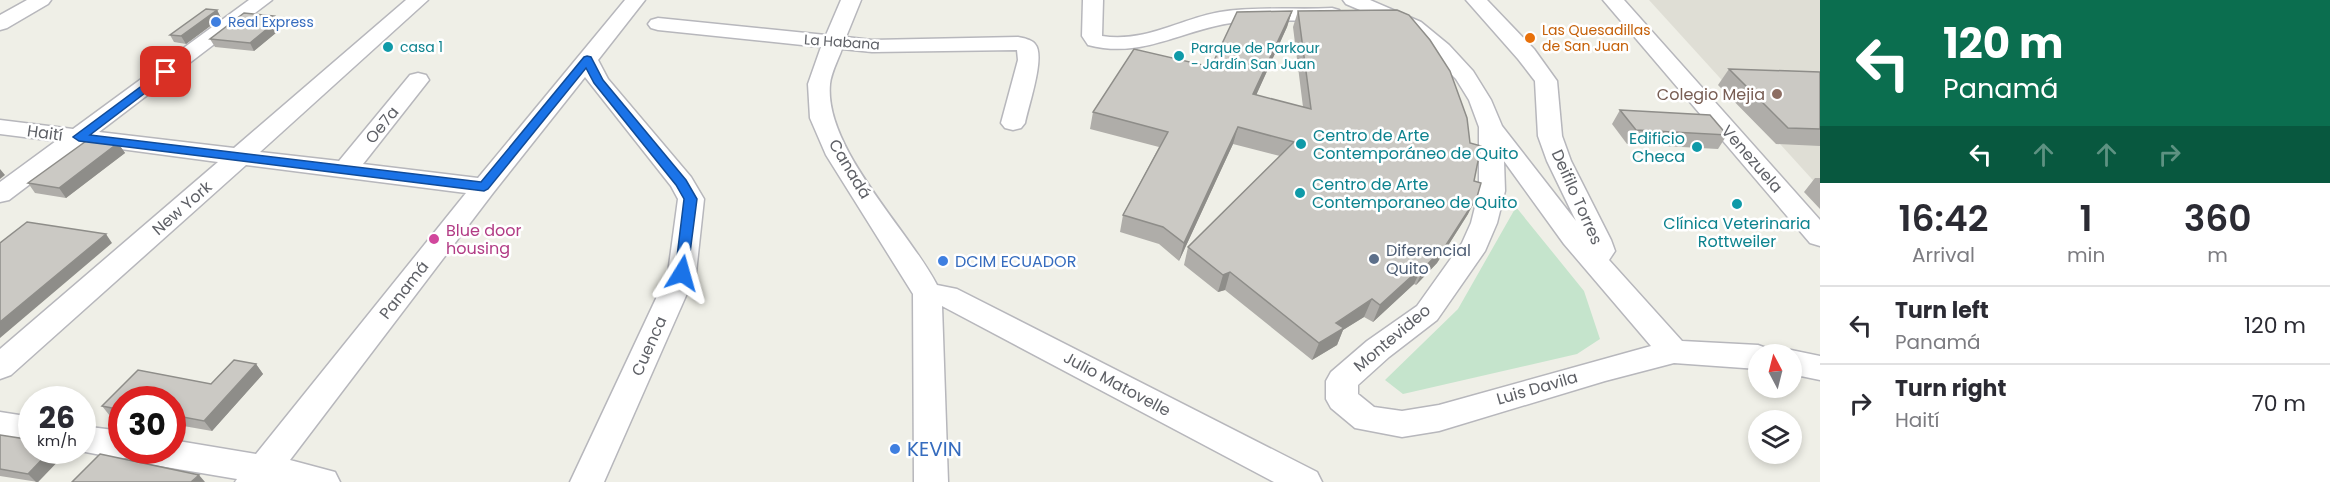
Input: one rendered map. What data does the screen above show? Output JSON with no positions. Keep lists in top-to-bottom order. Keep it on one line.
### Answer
{"streets":{"street":["La Habana","Oe7a","Haití","Venezuela","Canadá","Deifilo Torres","New York","Panamá","Montevideo","Cuenca","Julio Matovelle","Luis Davila"]},"crossings":[["La Habana","Canadá"],["Oe7a","Haití"],["Haití","New York"],["Haití","Panamá"],["Canadá","Julio Matovelle"],["Deifilo Torres","Montevideo"],["Deifilo Torres","Luis Davila"],["Panamá","Cuenca"],["Montevideo","Luis Davila"]],"places":["Real Express","Las Quesadillas de San Juan","casa 1","Parque de Parkour - Jardín San Juan","Colegio Mejia","Centro de Arte Contemporáneo de Quito","Edificio Checa","Centro de Arte Contemporaneo de Quito","Clínica Veterinaria Rottweiler","Blue door housing","Diferencial Quito","DCIM ECUADOR","KEVIN"],"north":"top","page":{"turn":["120 m","Panamá"],"eta":["16:42","Arrival","1","min","360","m"],"list":[{"name":"Turn left","note":"Panamá","value":"120 m"},{"name":"Turn right","note":"Haití","value":"70 m"}],"speed":"26 km/h","limit":"30"}}
